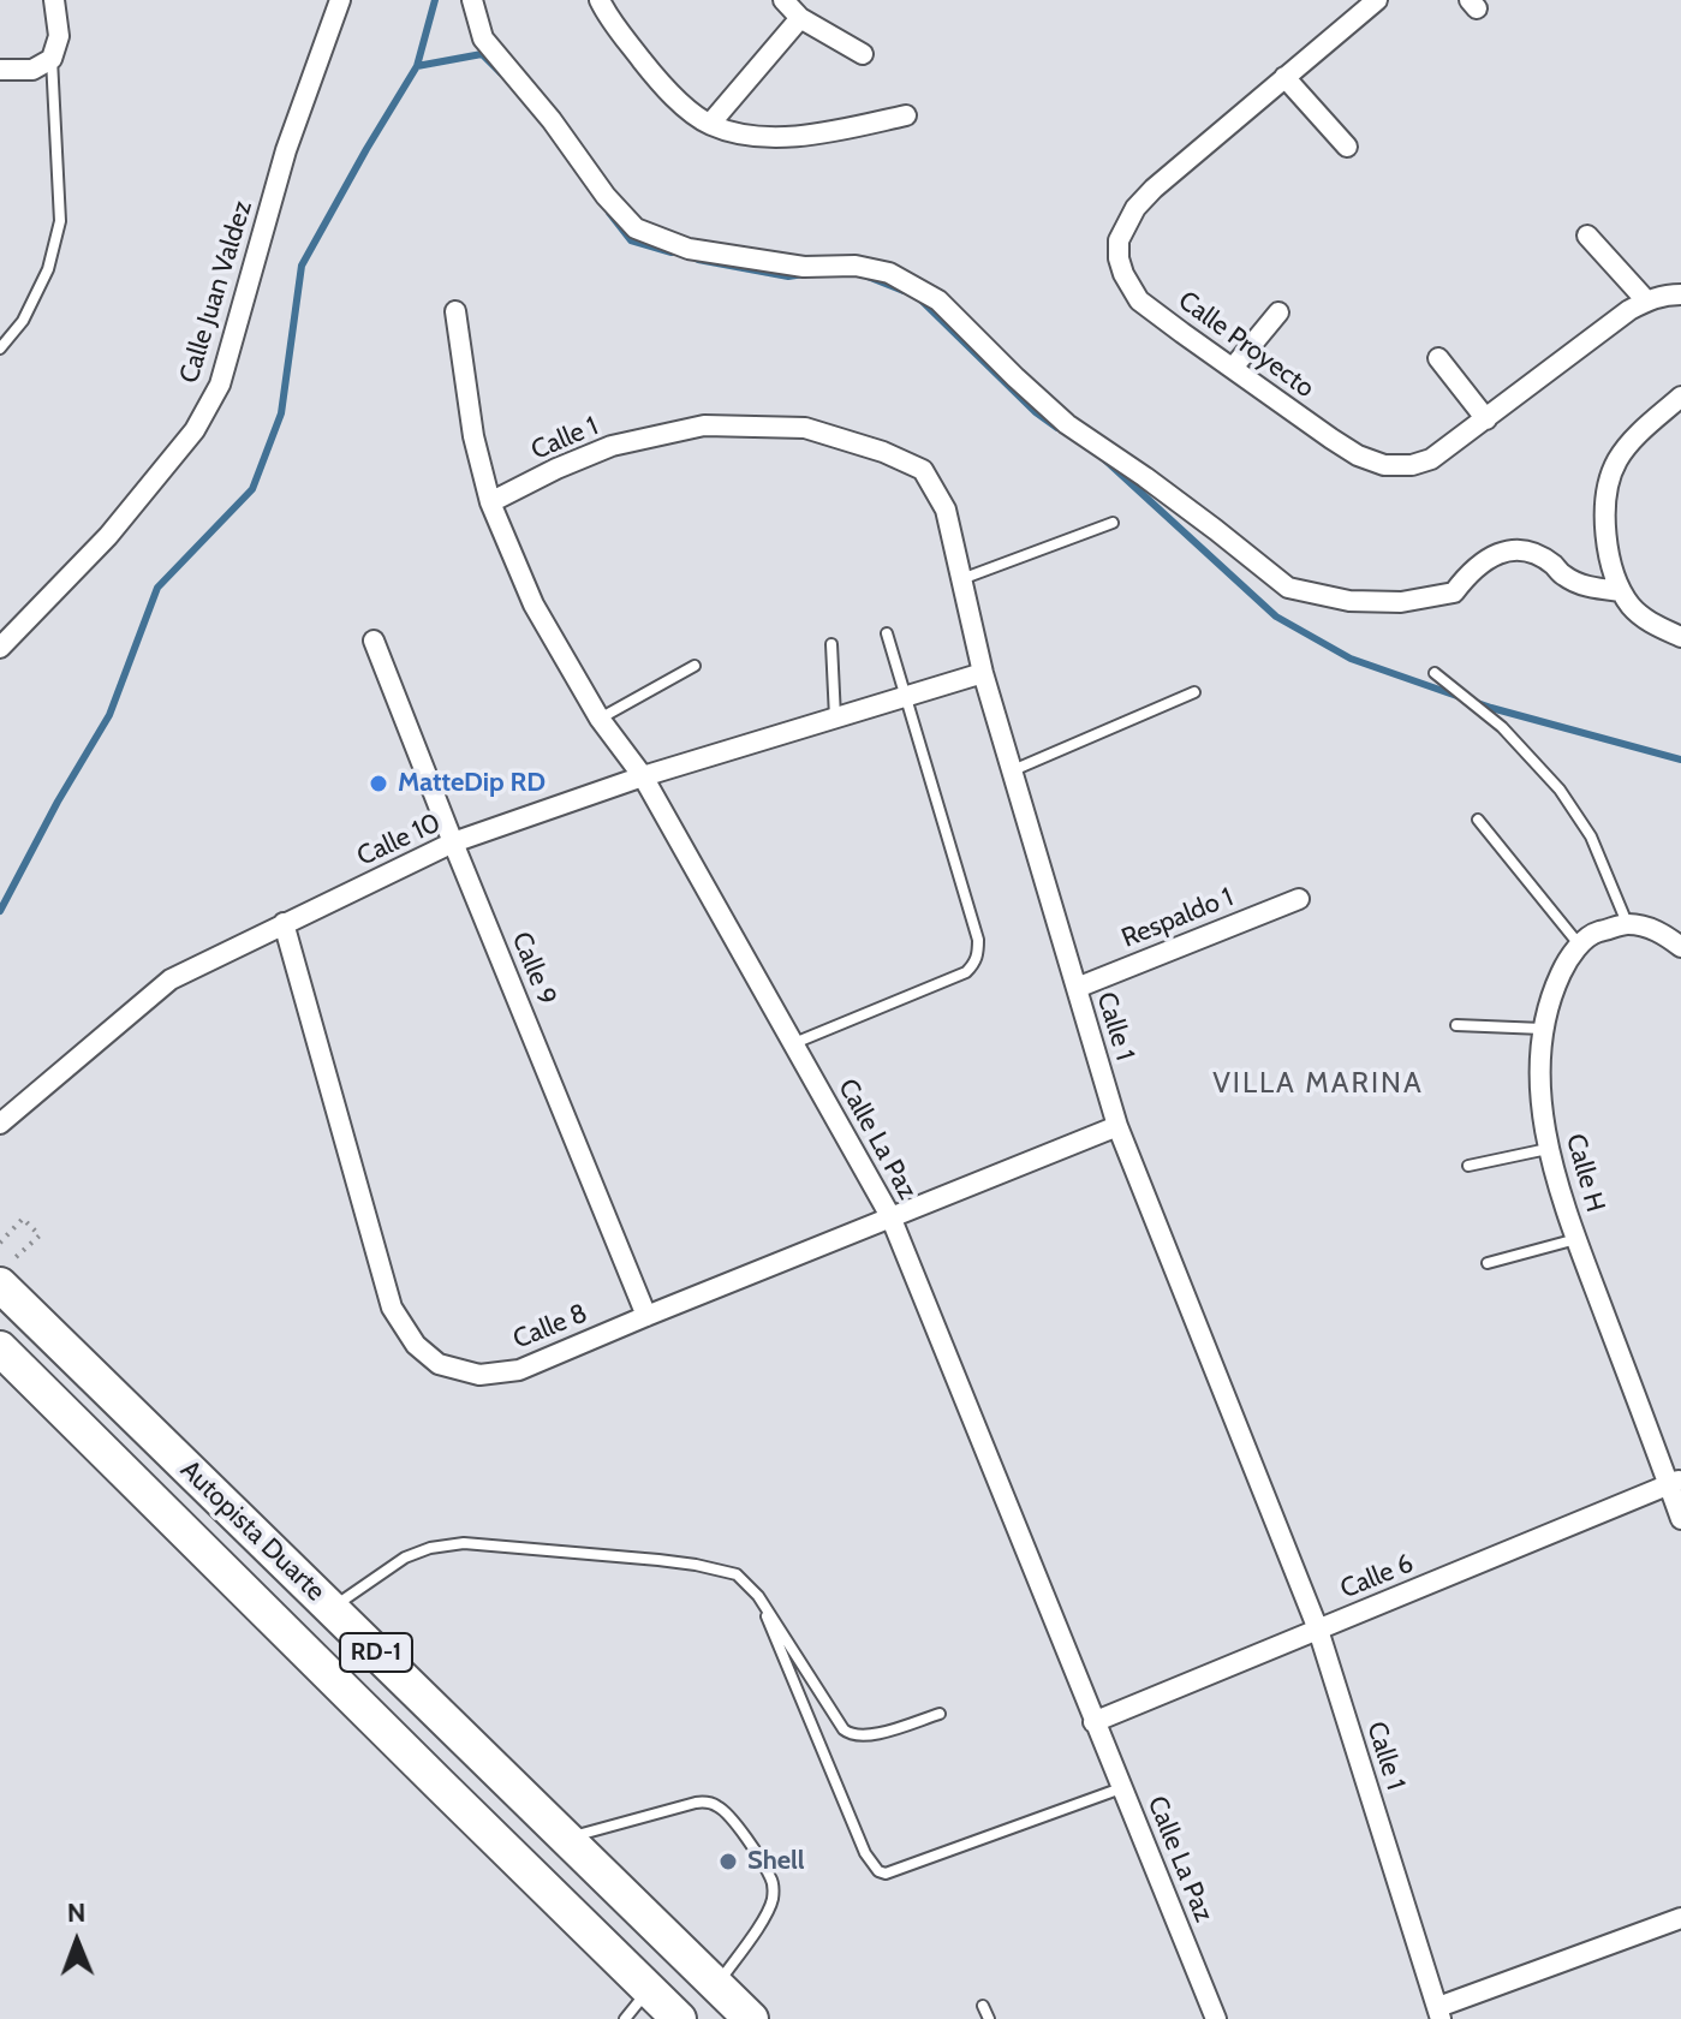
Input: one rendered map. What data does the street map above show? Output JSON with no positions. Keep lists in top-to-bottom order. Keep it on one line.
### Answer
{"streets":{"highway":["Autopista Duarte","RD-1"],"street":["Calle Juan Valdez","Calle Proyecto","Calle 1","Calle 10","Respaldo 1","Calle 9","Calle La Paz","Calle H","Calle 8","Calle 6"]},"crossings":[["Calle 1","Calle 10"],["Calle 1","Respaldo 1"],["Calle 1","Calle La Paz"],["Calle 1","Calle 8"],["Calle 1","Calle 6"],["Calle 10","Calle 9"],["Calle 10","Calle La Paz"],["Calle 10","Calle 8"],["Calle 9","Calle 8"],["Calle La Paz","Calle 8"],["Calle La Paz","Calle 6"],["Calle H","Calle 6"]],"districts":["VILLA MARINA"],"places":["MatteDip RD","Shell"],"north":"top"}
